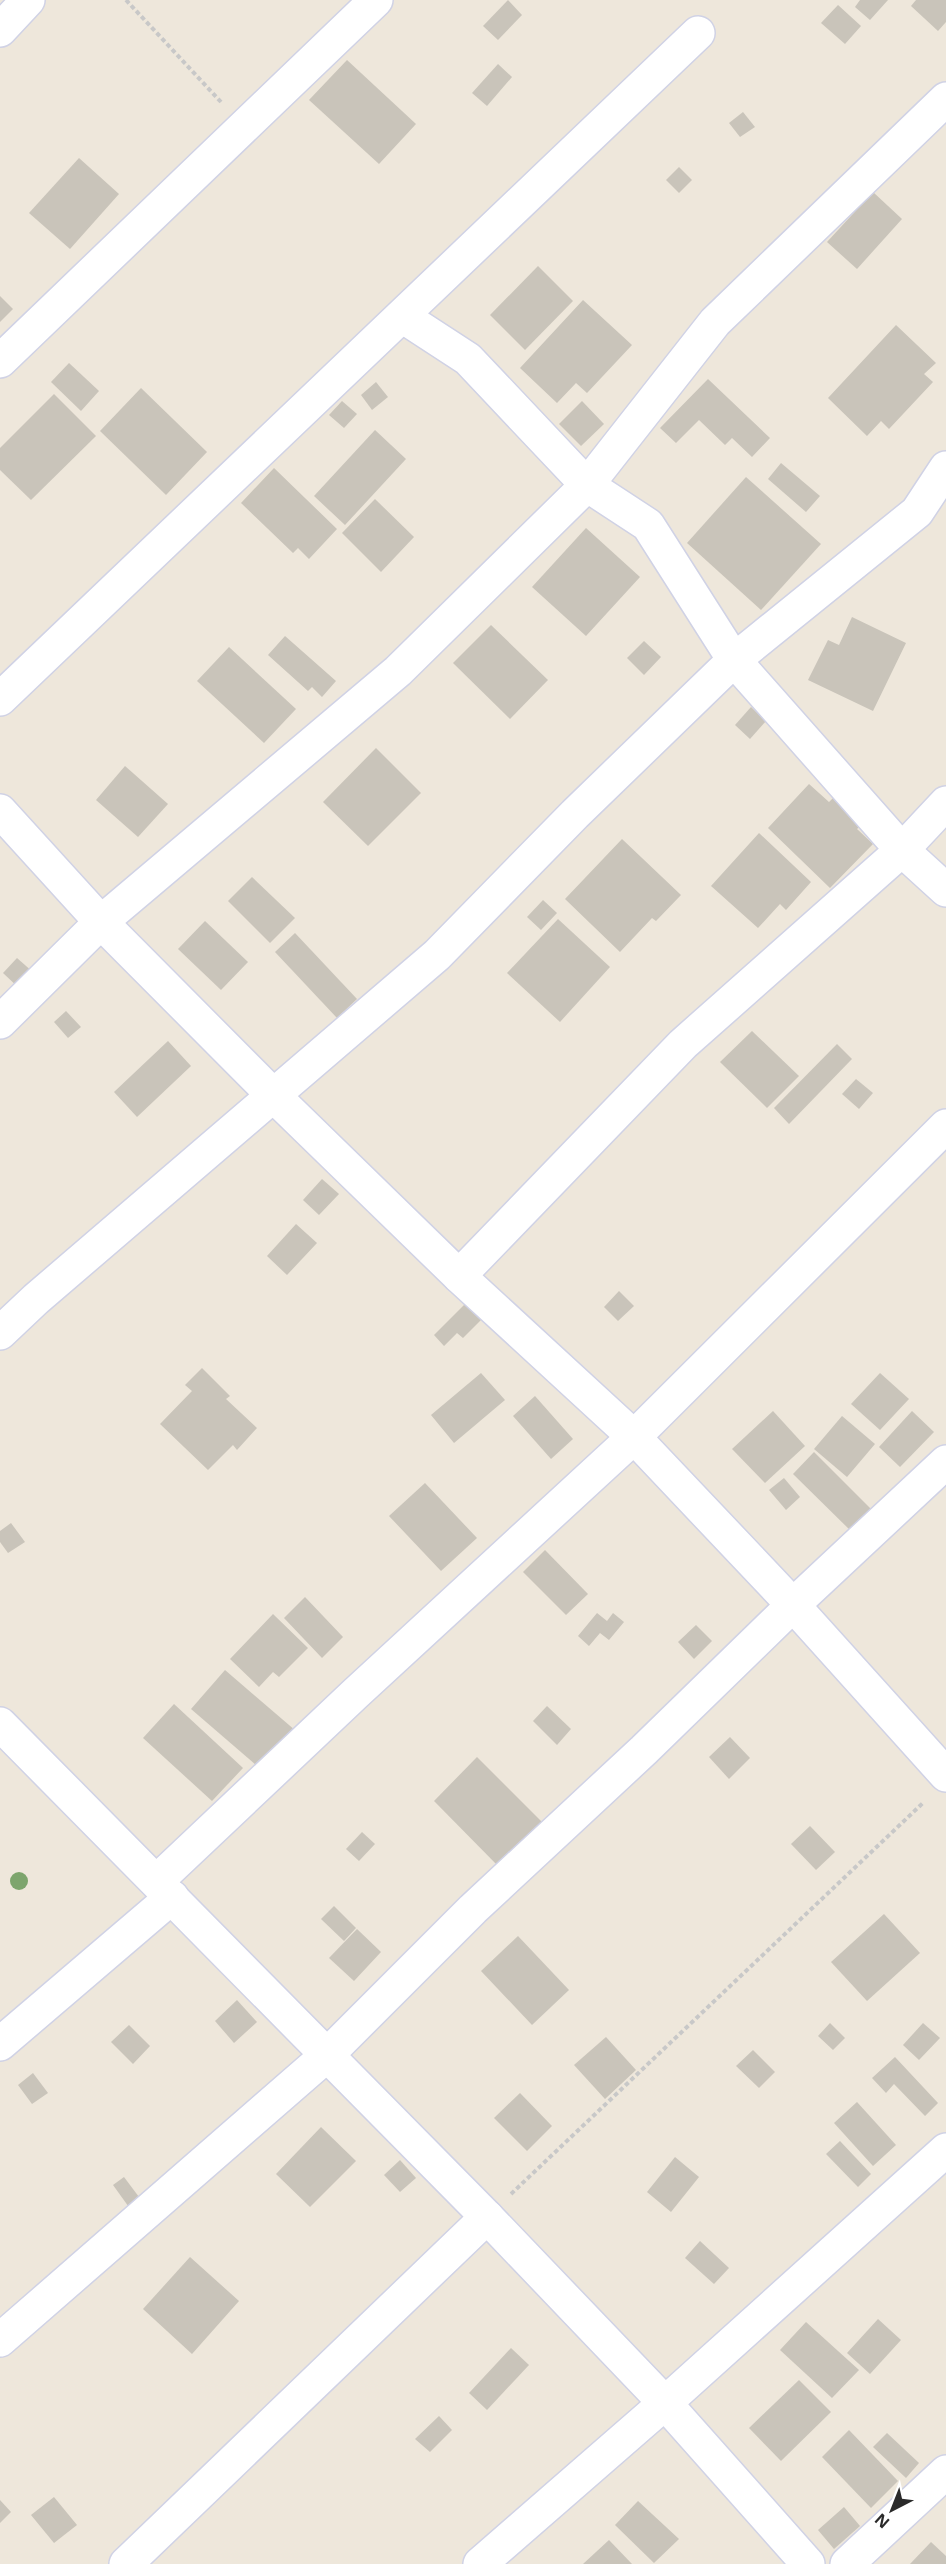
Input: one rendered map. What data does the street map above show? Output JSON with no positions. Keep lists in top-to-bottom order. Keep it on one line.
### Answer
{"north":"bottom left"}
